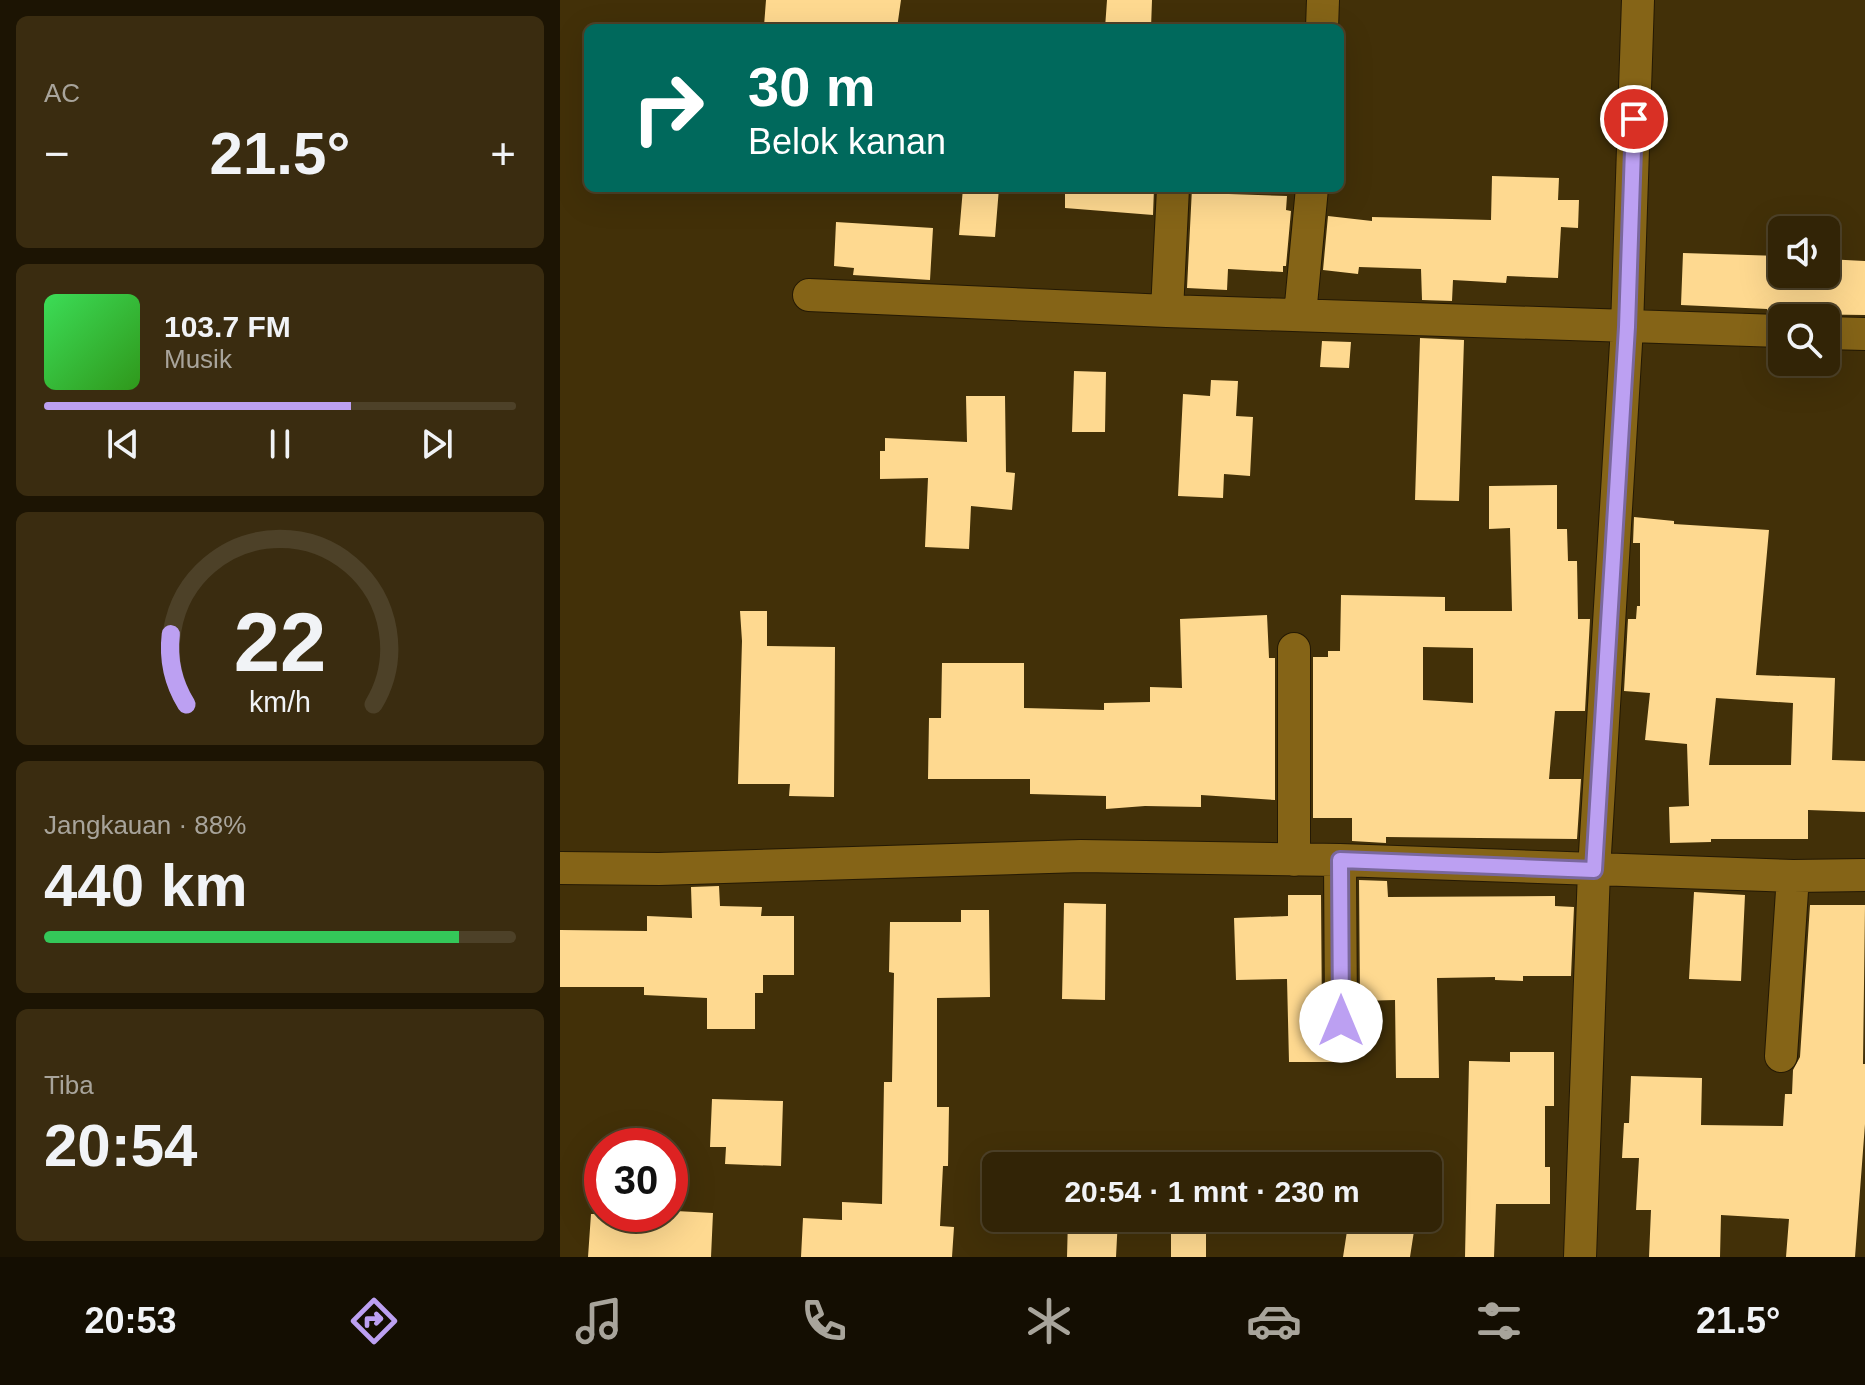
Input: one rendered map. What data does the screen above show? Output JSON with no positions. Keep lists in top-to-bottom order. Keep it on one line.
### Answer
{"page":{"tile":["AC",["Jangkauan · 88%","440 km"],["Tiba","20:54"]],"turn":["30 m","Belok kanan"],"heat":["−","21.5°","+"],"song":["103.7 FM","Musik"],"limit":"30","trip":"20:54 · 1 mnt · 230 m","tabs":["20:53","21.5°"],"gauge":["22","km/h"]}}
